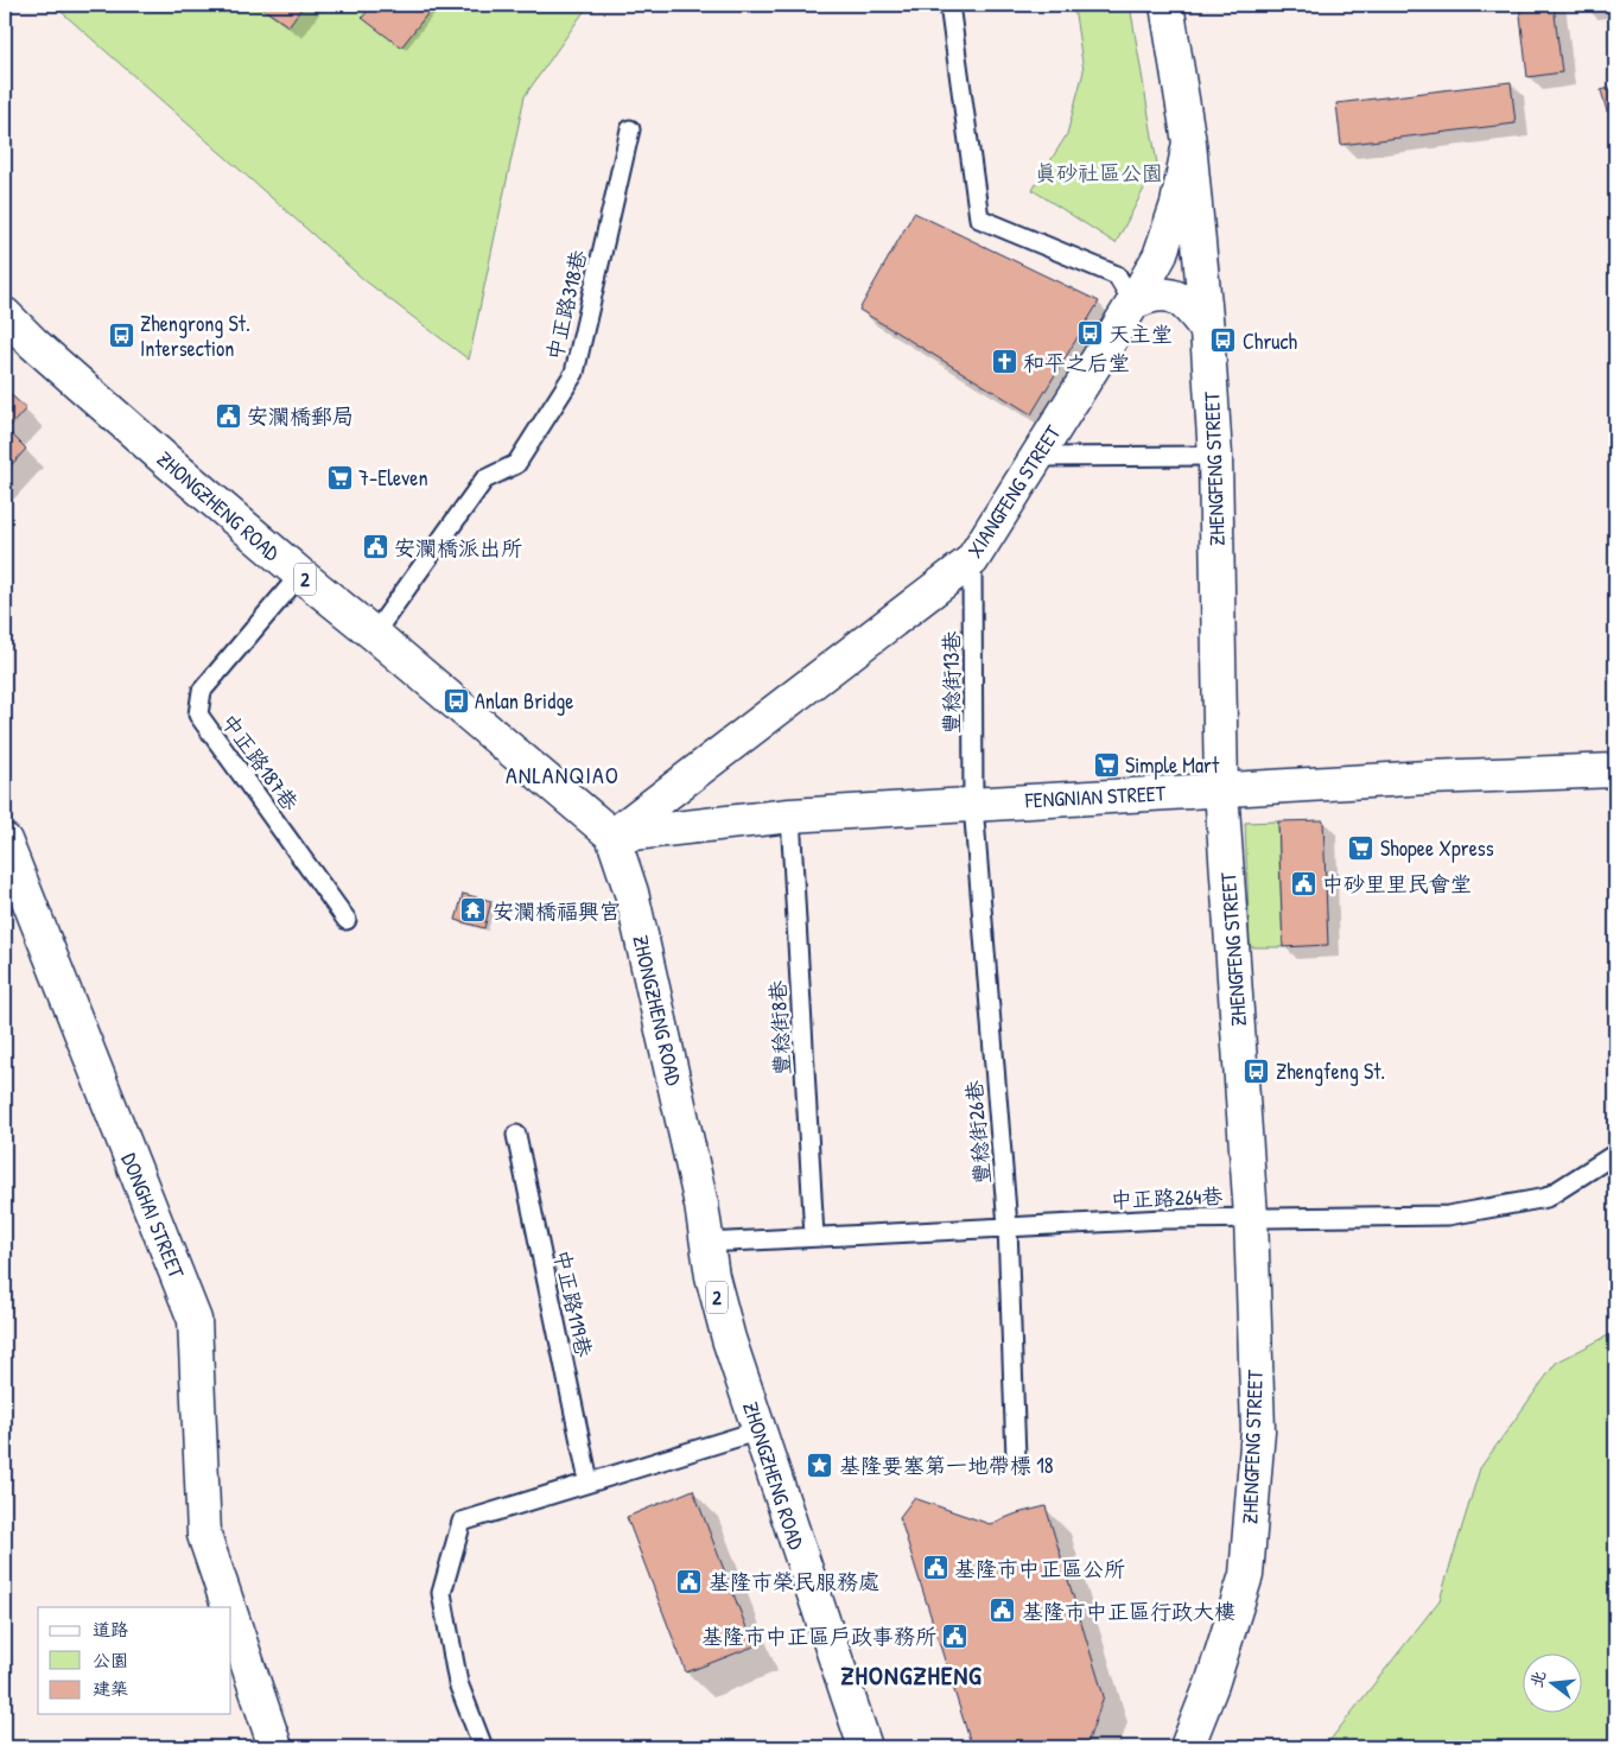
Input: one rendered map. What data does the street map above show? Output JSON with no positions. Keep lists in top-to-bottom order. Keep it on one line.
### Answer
{"streets":{"street":["ZHENGFENG STREET","XIANGFENG STREET","ZHONGZHENG ROAD","2","FENGNIAN STREET","DONGHAI STREET"],"lane":["中正路318巷","豐稔街13巷","中正路187巷","豐稔街8巷","豐稔街26巷","中正路264巷","中正路119巷"]},"crossings":[["中正路318巷","ZHONGZHENG ROAD"],["ZHENGFENG STREET","XIANGFENG STREET"],["ZHENGFENG STREET","FENGNIAN STREET"],["ZHENGFENG STREET","中正路264巷"],["XIANGFENG STREET","ZHONGZHENG ROAD"],["XIANGFENG STREET","豐稔街13巷"],["XIANGFENG STREET","FENGNIAN STREET"],["ZHONGZHENG ROAD","中正路187巷"],["ZHONGZHENG ROAD","FENGNIAN STREET"],["ZHONGZHENG ROAD","中正路264巷"],["豐稔街13巷","FENGNIAN STREET"],["豐稔街13巷","豐稔街26巷"],["FENGNIAN STREET","豐稔街8巷"],["FENGNIAN STREET","豐稔街26巷"],["豐稔街8巷","中正路264巷"],["豐稔街26巷","中正路264巷"]],"districts":["ANLANQIAO","ZHONGZHENG"],"parks":["真砂社區公園"],"places":{"bus stop":["天主堂","Zhengrong St. Intersection","Chruch","Anlan Bridge","Zhengfeng St."],"church":["和平之后堂"],"public building":["安瀾橋郵局","安瀾橋派出所","中砂里里民會堂","基隆市中正區公所","基隆市榮民服務處","基隆市中正區行政大樓","基隆市中正區戶政事務所"],"supermarket":["7-Eleven","Simple Mart","Shopee Xpress"],"temple":["安瀾橋福興宮"],"place":["基隆要塞第一地帶標 18"]},"legend":["道路","公園","建築"],"north":"left"}
